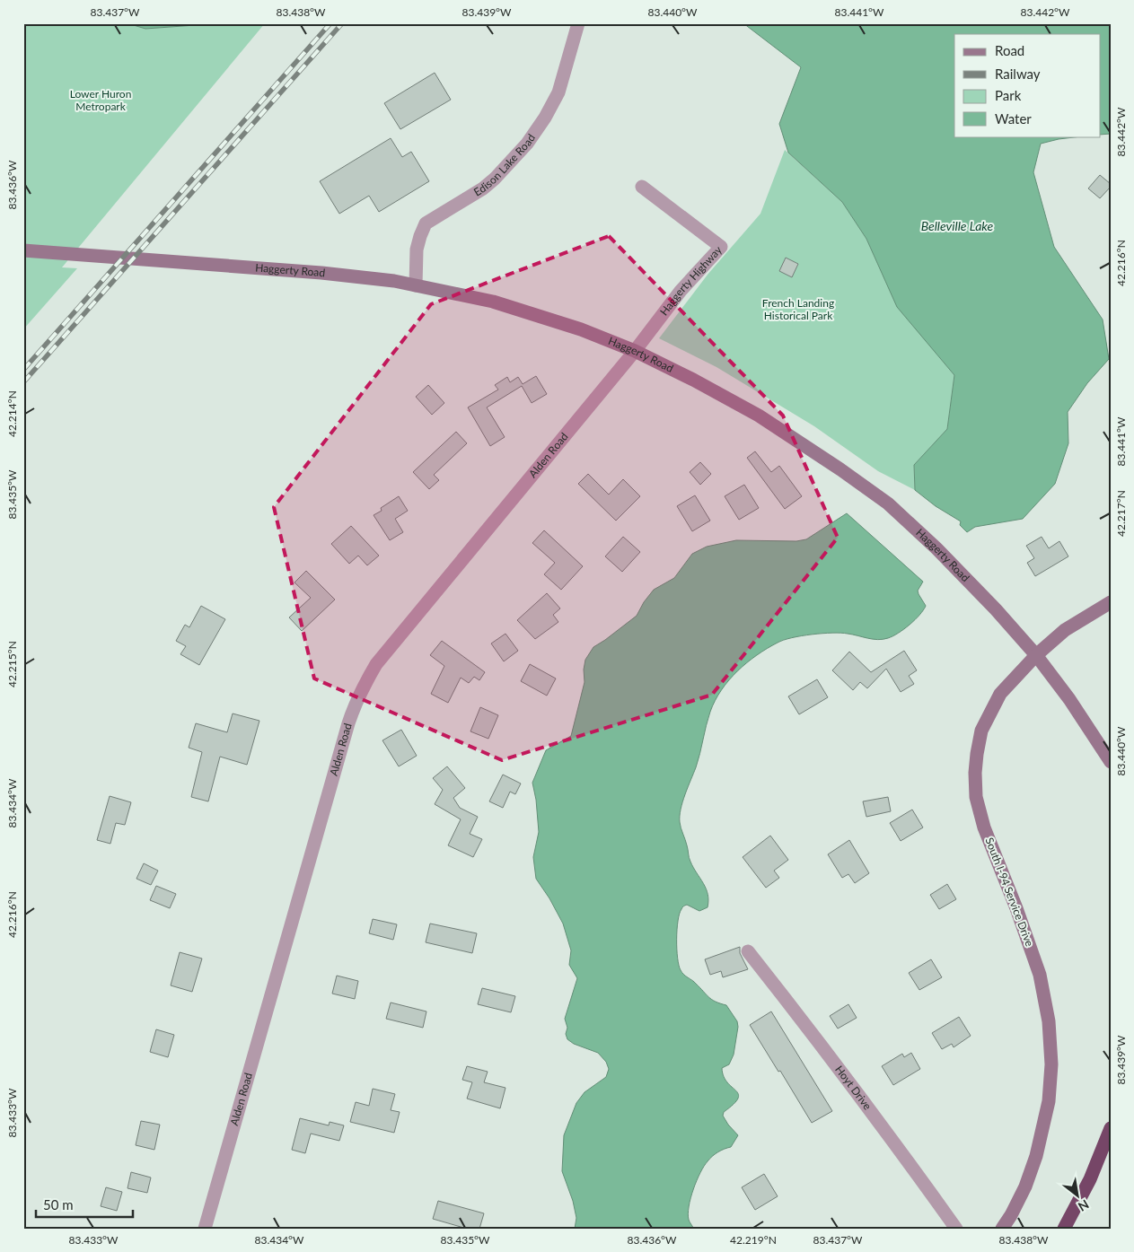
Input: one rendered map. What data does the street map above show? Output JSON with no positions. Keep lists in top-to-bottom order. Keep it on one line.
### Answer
{"streets":{"main road":["Haggerty Road","South I-94 Service Drive"],"street":["Edison Lake Road","Haggerty Highway","Alden Road","Hoyt Drive"]},"crossings":[["Edison Lake Road","Haggerty Road"],["Haggerty Road","Haggerty Highway"],["Haggerty Road","Alden Road"],["Haggerty Road","South I-94 Service Drive"],["Haggerty Highway","Alden Road"]],"water":["Belleville Lake"],"parks":["Lower Huron Metropark","French Landing Historical Park"],"legend":["Road","Railway","Park","Water"],"scale_bar":"50 m","north":"bottom right","coordinates":["83.437°W","83.438°W","83.439°W","83.440°W","83.441°W","83.442°W","83.436°W","42.216°N","42.214°N","83.435°W","42.217°N","42.215°N","83.434°W","83.433°W","42.219°N"]}
